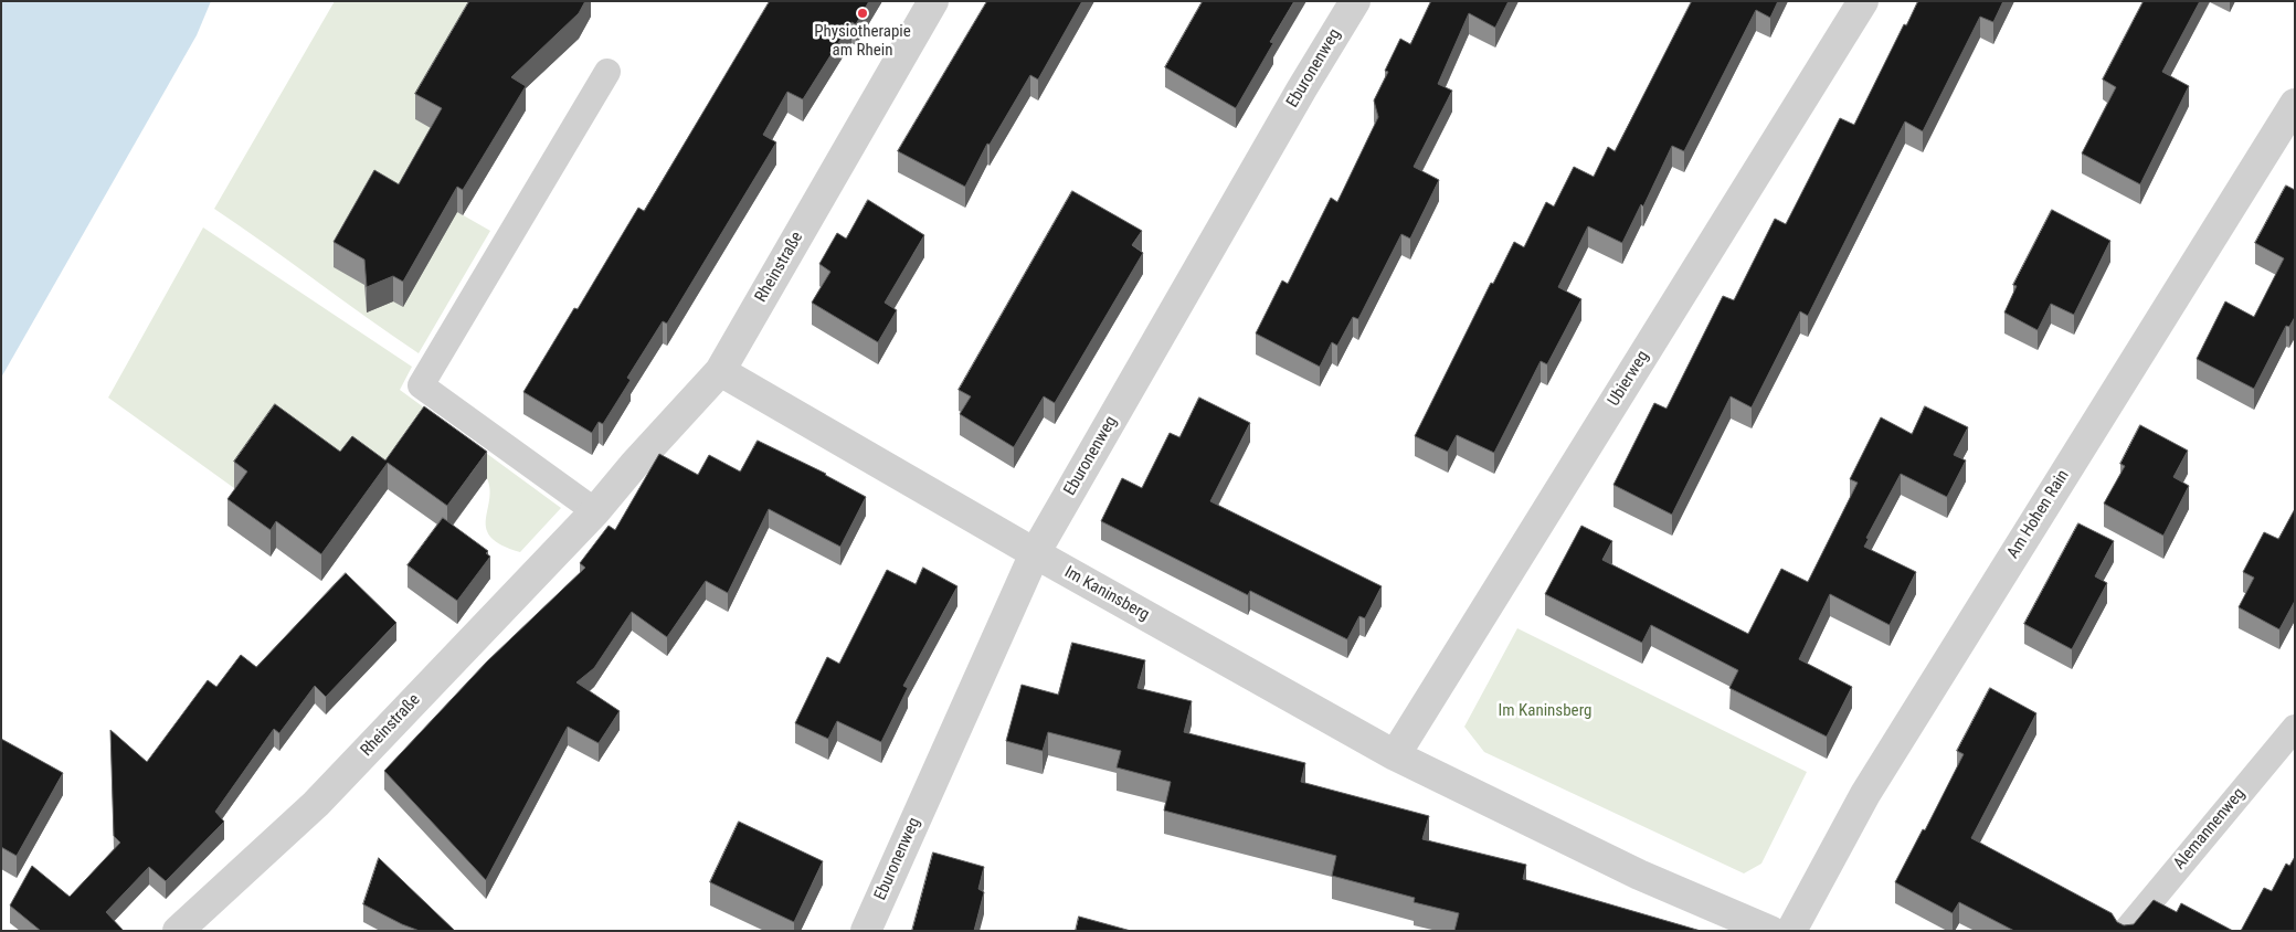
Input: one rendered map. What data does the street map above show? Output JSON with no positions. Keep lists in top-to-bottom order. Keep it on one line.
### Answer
{"streets":{"street":["Eburonenweg","Rheinstraße","Ubierweg","Am Hohen Rain","Im Kaninsberg"],"lane":["Alemannenweg"]},"crossings":[["Eburonenweg","Im Kaninsberg"],["Rheinstraße","Im Kaninsberg"],["Ubierweg","Im Kaninsberg"]],"parks":["Im Kaninsberg"],"places":["Physiotherapie am Rhein"]}
